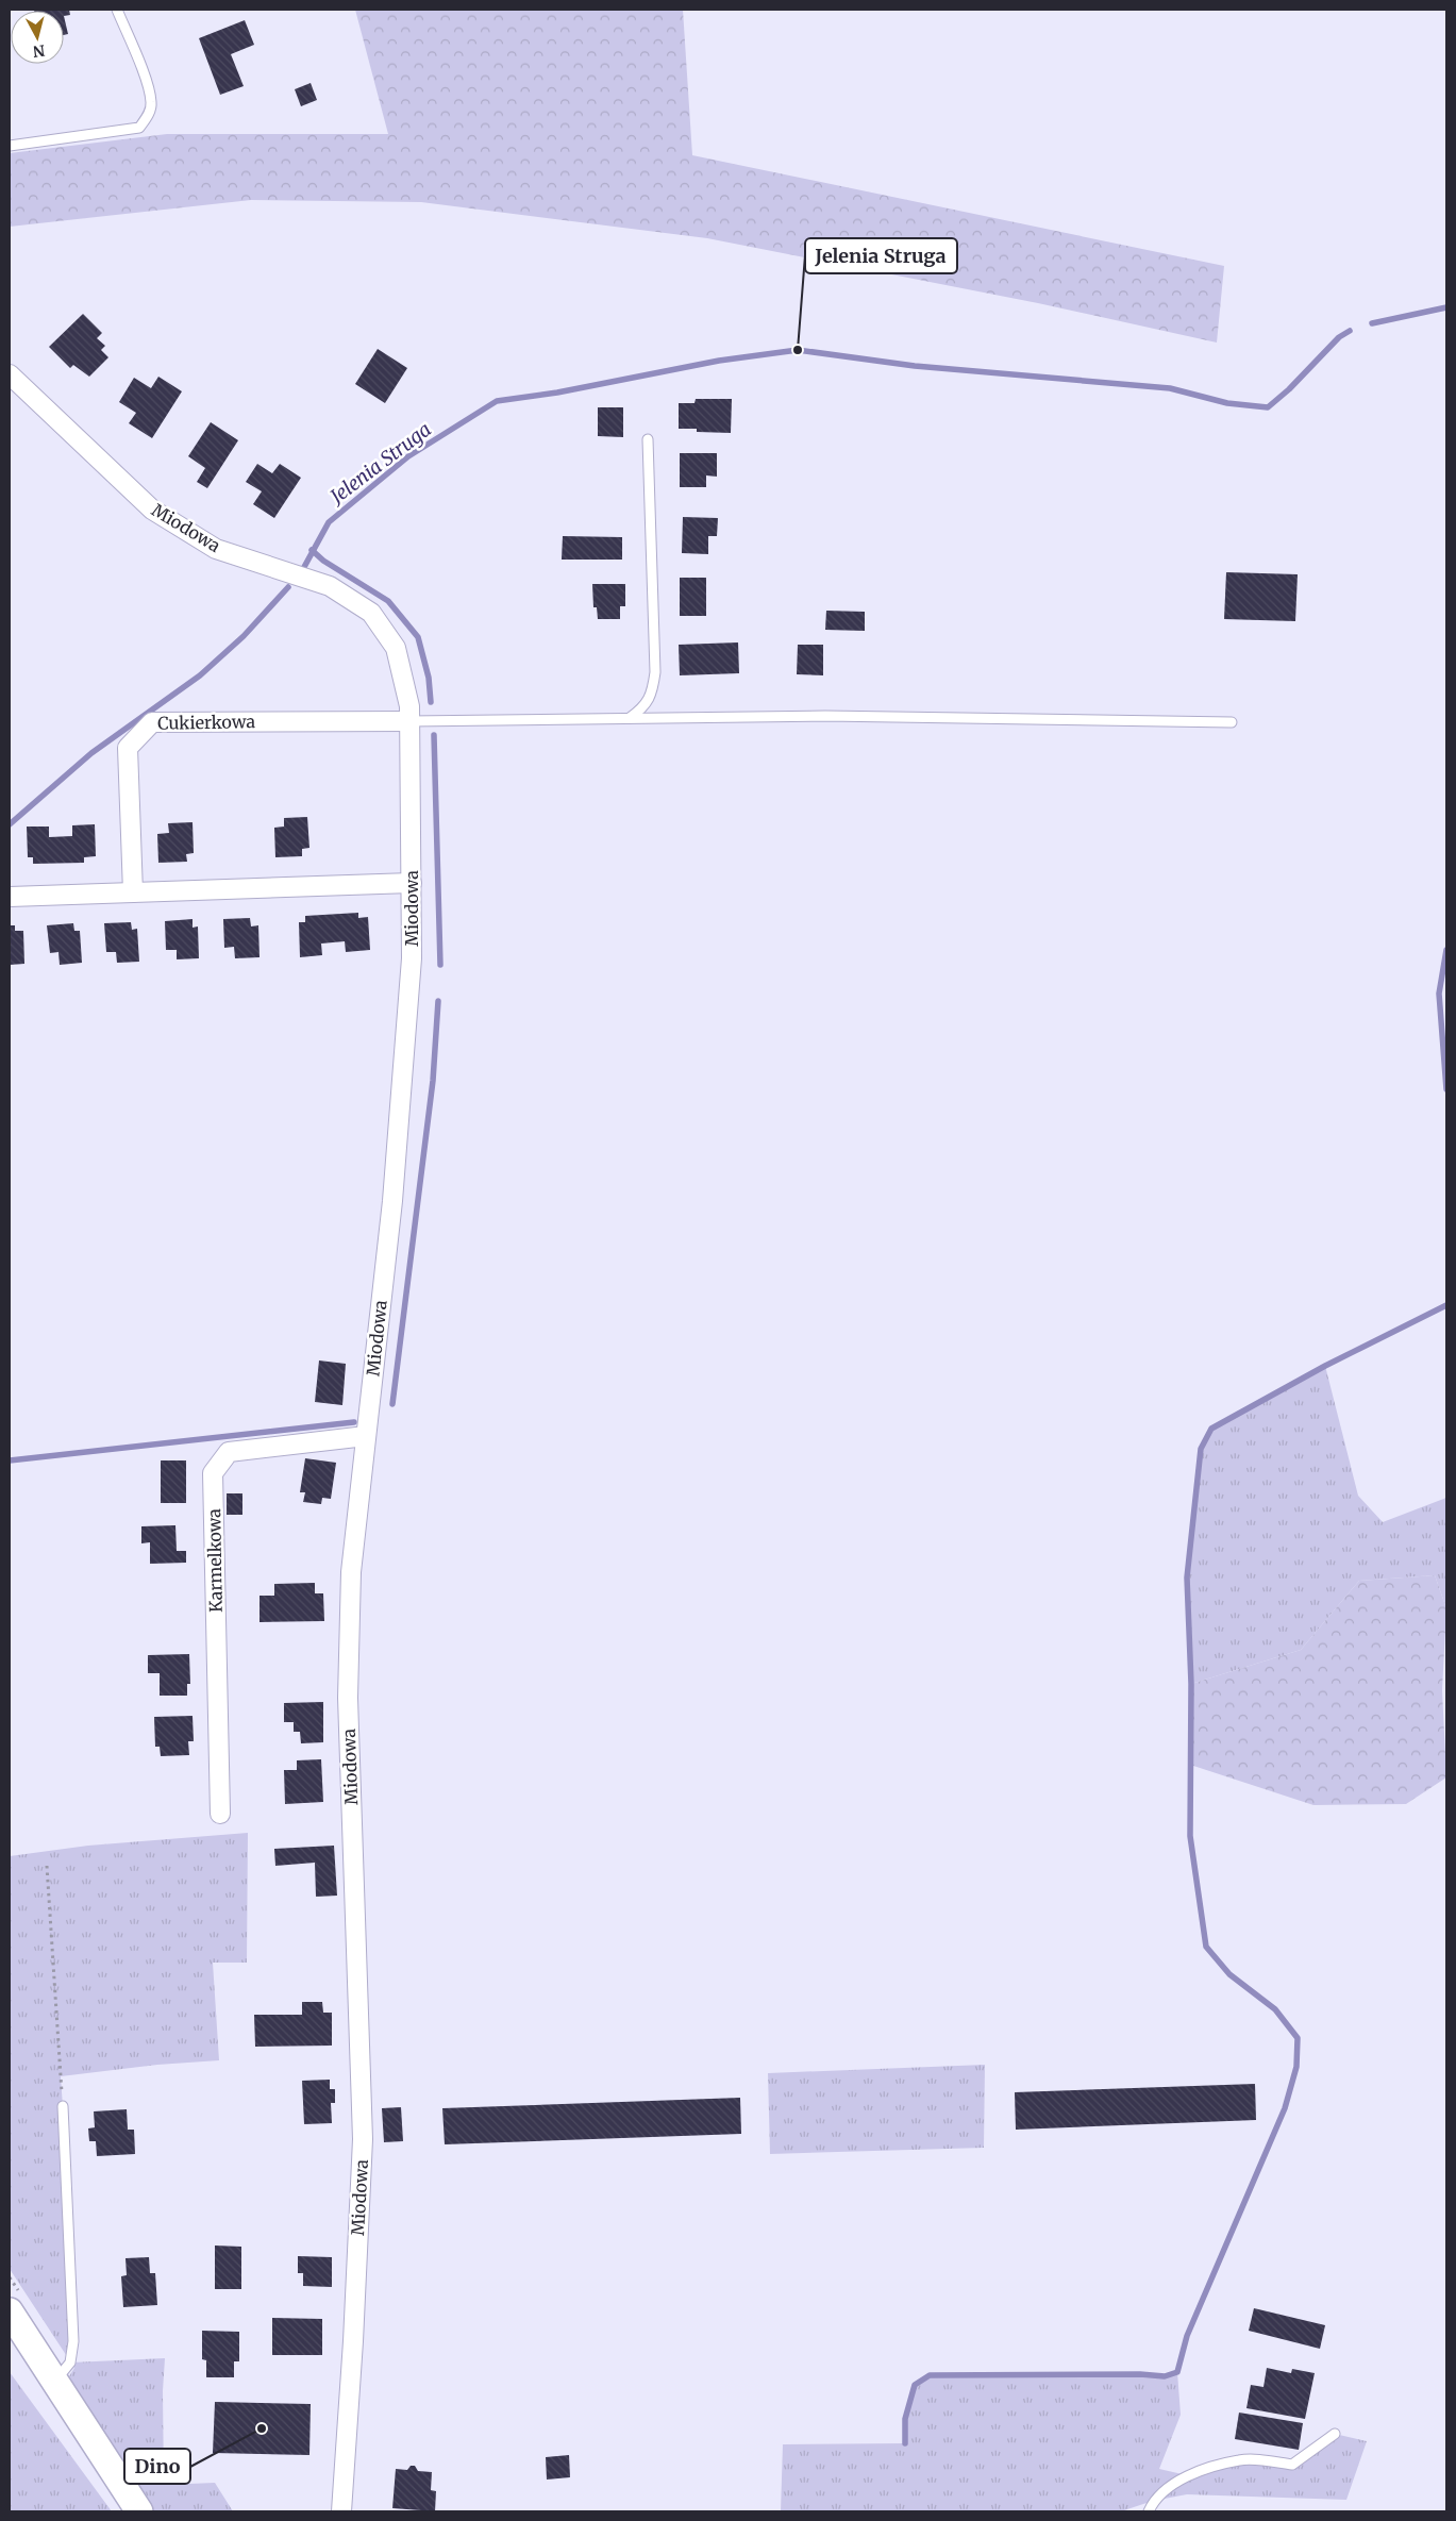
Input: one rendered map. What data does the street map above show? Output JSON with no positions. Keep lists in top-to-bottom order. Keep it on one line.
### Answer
{"streets":{"street":["Miodowa","Cukierkowa","Karmelkowa"]},"crossings":[["Miodowa","Cukierkowa"],["Miodowa","Karmelkowa"]],"water":["Jelenia Struga"],"places":["Jelenia Struga","Dino"],"north":"bottom"}
